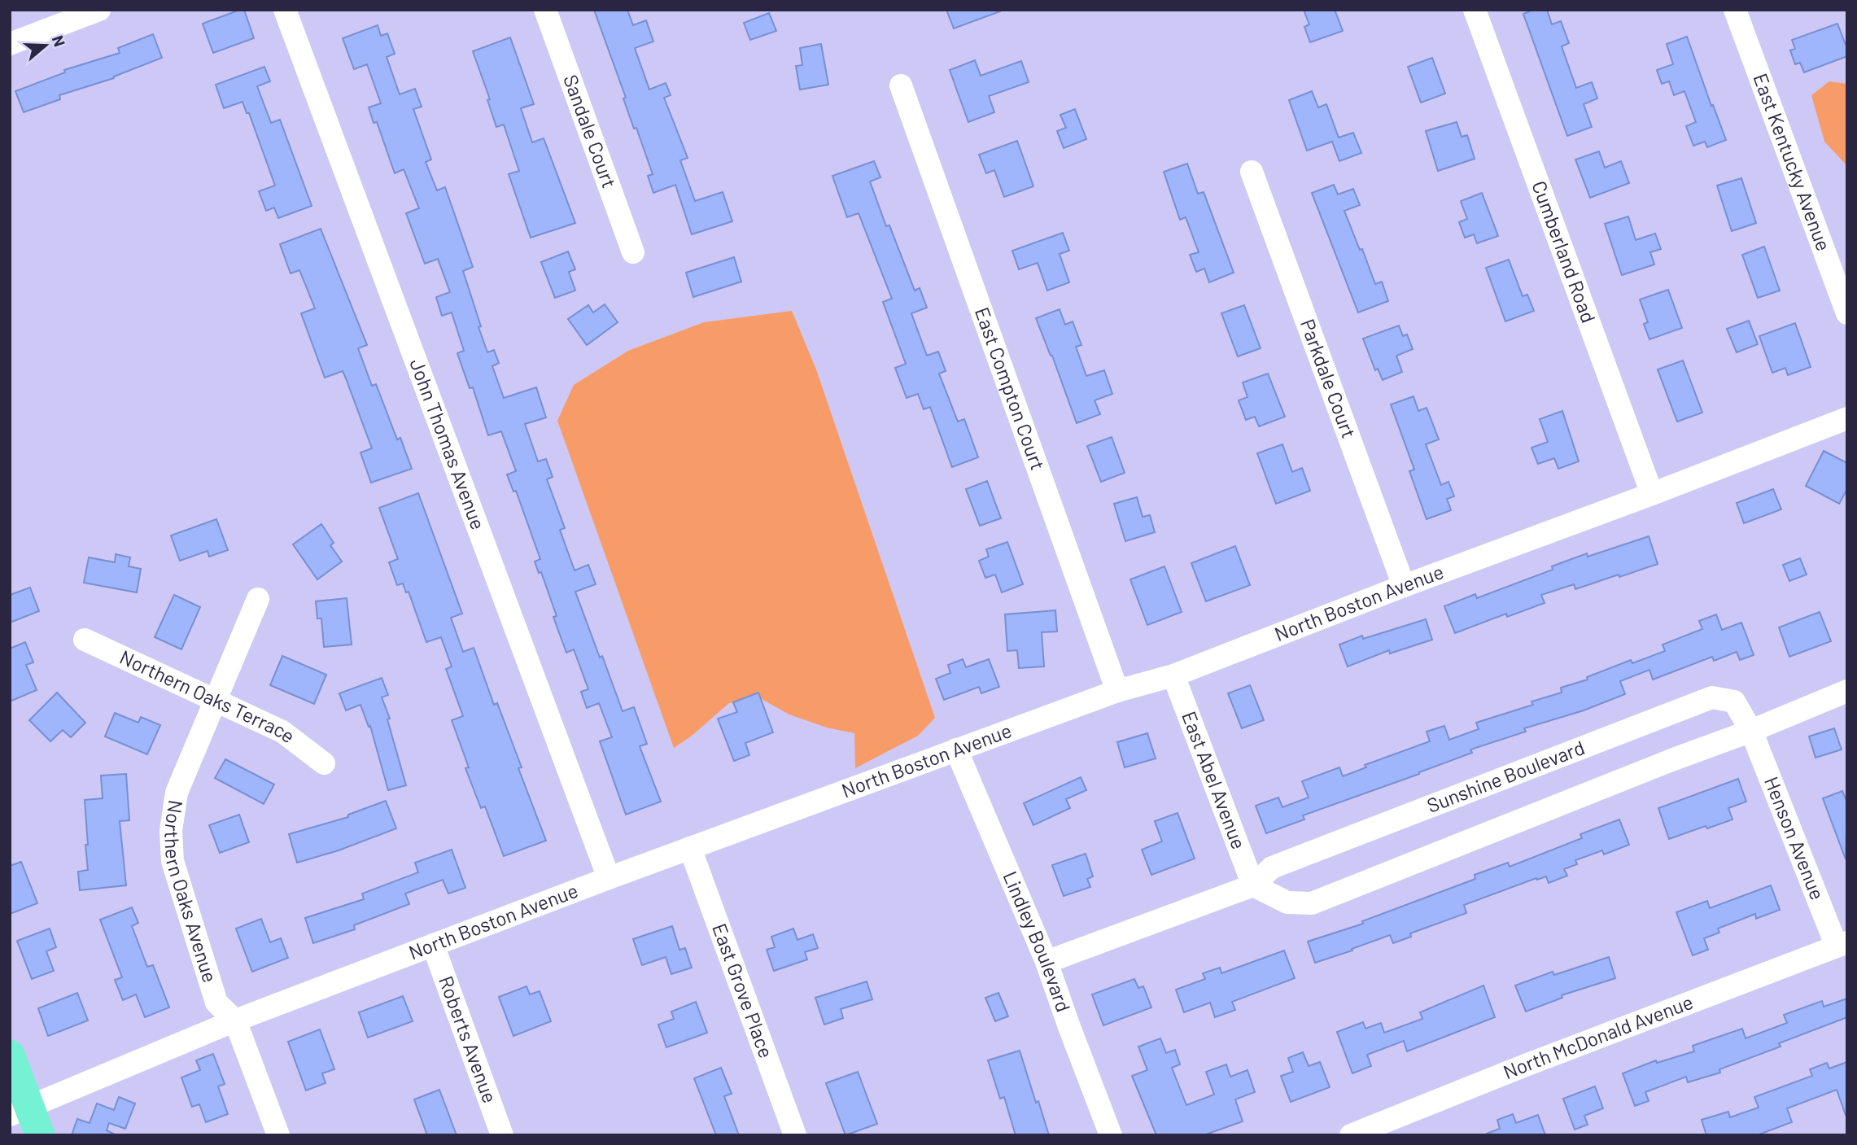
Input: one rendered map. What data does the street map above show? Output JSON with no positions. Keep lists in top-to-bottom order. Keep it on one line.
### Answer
{"streets":{"street":["Sandale Court","East Kentucky Avenue","Cumberland Road","Parkdale Court","East Compton Court","John Thomas Avenue","North Boston Avenue","Northern Oaks Terrace","Sunshine Boulevard","East Abel Avenue","Henson Avenue","Northern Oaks Avenue","Lindley Boulevard","East Grove Place","North McDonald Avenue","Roberts Avenue"]},"crossings":[["Cumberland Road","North Boston Avenue"],["Parkdale Court","North Boston Avenue"],["East Compton Court","North Boston Avenue"],["John Thomas Avenue","North Boston Avenue"],["North Boston Avenue","East Abel Avenue"],["North Boston Avenue","Northern Oaks Avenue"],["North Boston Avenue","Lindley Boulevard"],["North Boston Avenue","East Grove Place"],["North Boston Avenue","Roberts Avenue"],["Northern Oaks Terrace","Northern Oaks Avenue"],["Sunshine Boulevard","East Abel Avenue"],["Sunshine Boulevard","Henson Avenue"],["Sunshine Boulevard","Lindley Boulevard"],["Henson Avenue","North McDonald Avenue"]],"north":"right"}
